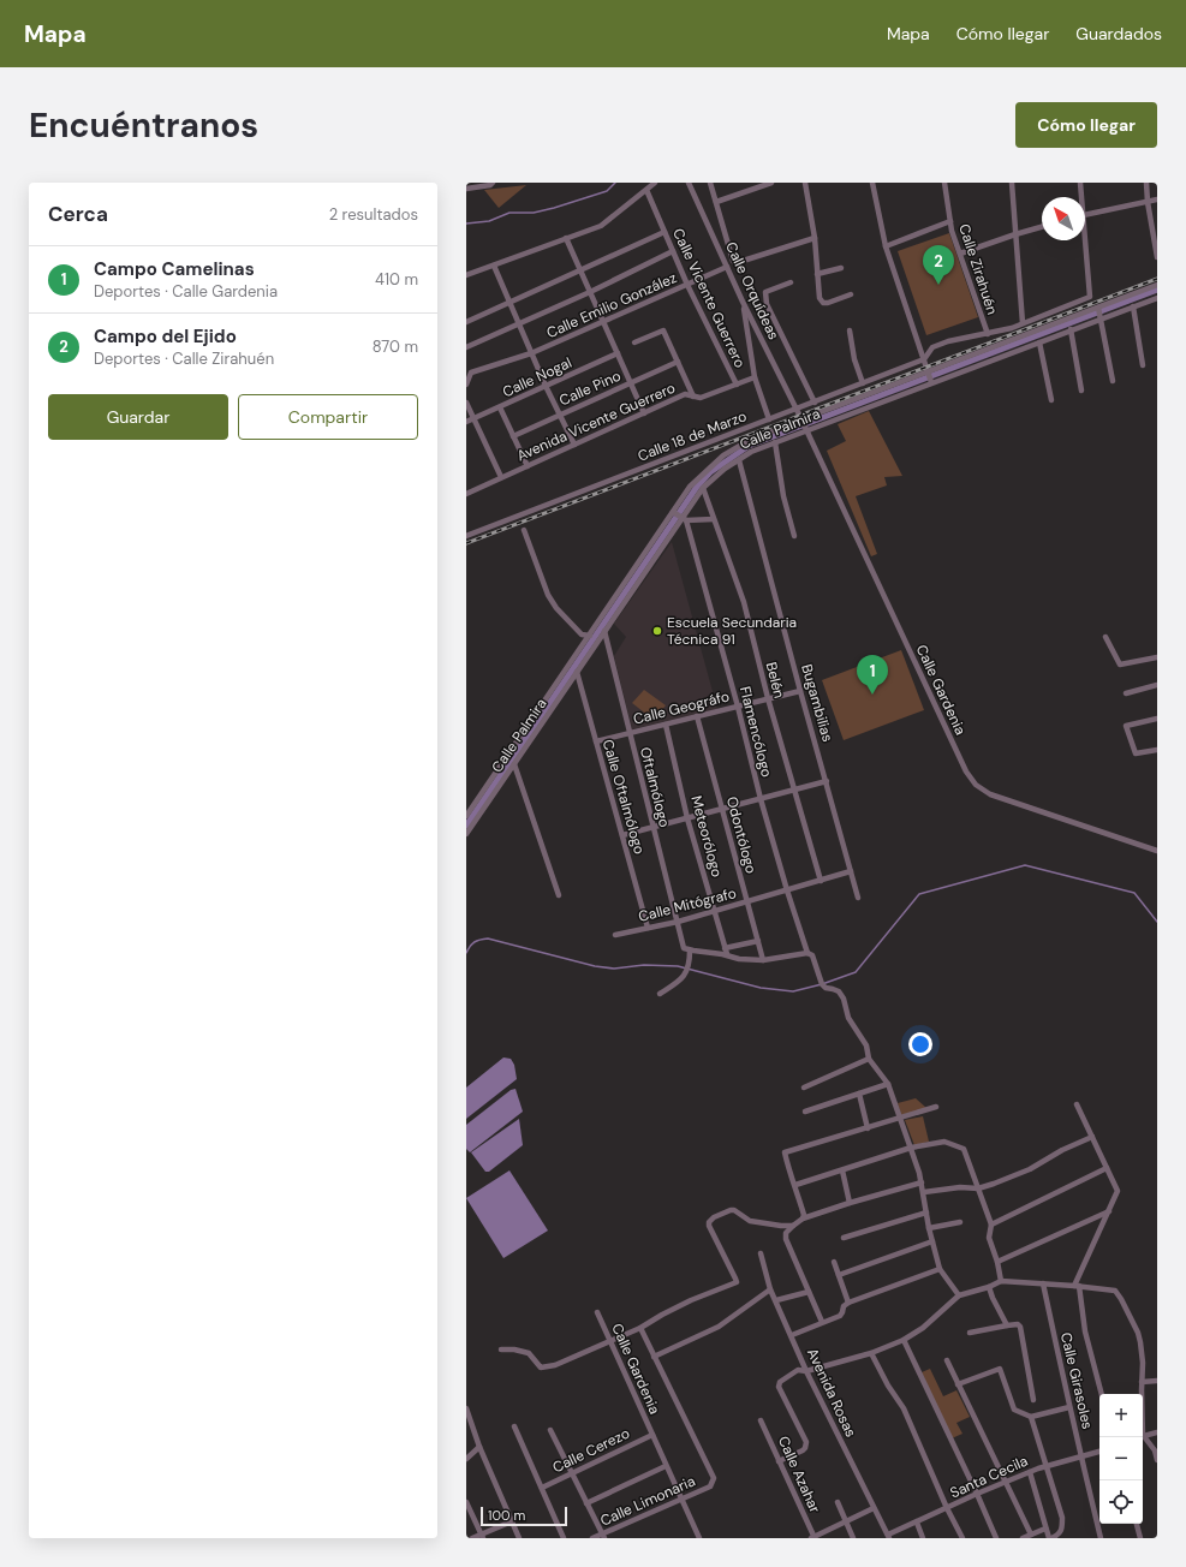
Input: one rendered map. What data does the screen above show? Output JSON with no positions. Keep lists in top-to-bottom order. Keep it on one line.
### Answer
{"streets":{"street":["Calle Zirahuén","Calle Orquídeas","Calle Vicente Guerrero","Calle Emilio González","Calle Nogal","Calle Pino","Avenida Vicente Guerrero","Calle Palmira","Calle 18 de Marzo","Belén","Calle Gardenia","Bugambilias","Calle Geográfo","Flamencólogo","Oftalmólogo","Calle Oftalmólogo","Odontólogo","Meteorólogo","Calle Mitógrafo","Calle Girasoles","Avenida Rosas","Calle Cerezo","Calle Azahar","Santa Cecila","Calle Limonaria"]},"crossings":[["Calle Orquídeas","Calle Emilio González"],["Calle Orquídeas","Calle 18 de Marzo"],["Calle Orquídeas","Calle Gardenia"],["Calle Vicente Guerrero","Calle Emilio González"],["Calle Vicente Guerrero","Avenida Vicente Guerrero"],["Calle Vicente Guerrero","Calle 18 de Marzo"],["Calle Palmira","Belén"],["Calle Palmira","Calle Gardenia"],["Calle Palmira","Bugambilias"],["Calle Palmira","Flamencólogo"],["Calle Palmira","Oftalmólogo"],["Calle Palmira","Calle Oftalmólogo"],["Belén","Calle Geográfo"],["Belén","Calle Mitógrafo"],["Calle Gardenia","Calle Cerezo"],["Calle Gardenia","Calle Limonaria"],["Bugambilias","Calle Geográfo"],["Bugambilias","Calle Mitógrafo"],["Calle Geográfo","Flamencólogo"],["Calle Geográfo","Oftalmólogo"],["Calle Geográfo","Calle Oftalmólogo"],["Calle Geográfo","Odontólogo"],["Calle Geográfo","Meteorólogo"],["Flamencólogo","Calle Mitógrafo"],["Oftalmólogo","Calle Mitógrafo"],["Calle Oftalmólogo","Calle Mitógrafo"],["Odontólogo","Calle Mitógrafo"],["Meteorólogo","Calle Mitógrafo"],["Calle Girasoles","Santa Cecila"],["Avenida Rosas","Santa Cecila"]],"places":["Escuela Secundaria Técnica 91"],"scale_bar":"100 m","north":"top left","page":{"header":"Mapa","nav":["Mapa","Cómo llegar","Guardados"],"buttons":["Cómo llegar",["Guardar","Compartir"]],"title":"Encuéntranos","heading":["Cerca","2 resultados"],"list":[{"mark":"1","name":"Campo Camelinas","note":"Deportes · Calle Gardenia","value":"410 m"},{"mark":"2","name":"Campo del Ejido","note":"Deportes · Calle Zirahuén","value":"870 m"}],"pins":["2","1"],"map_buttons":["+","−"],"scale":"100 m"}}
